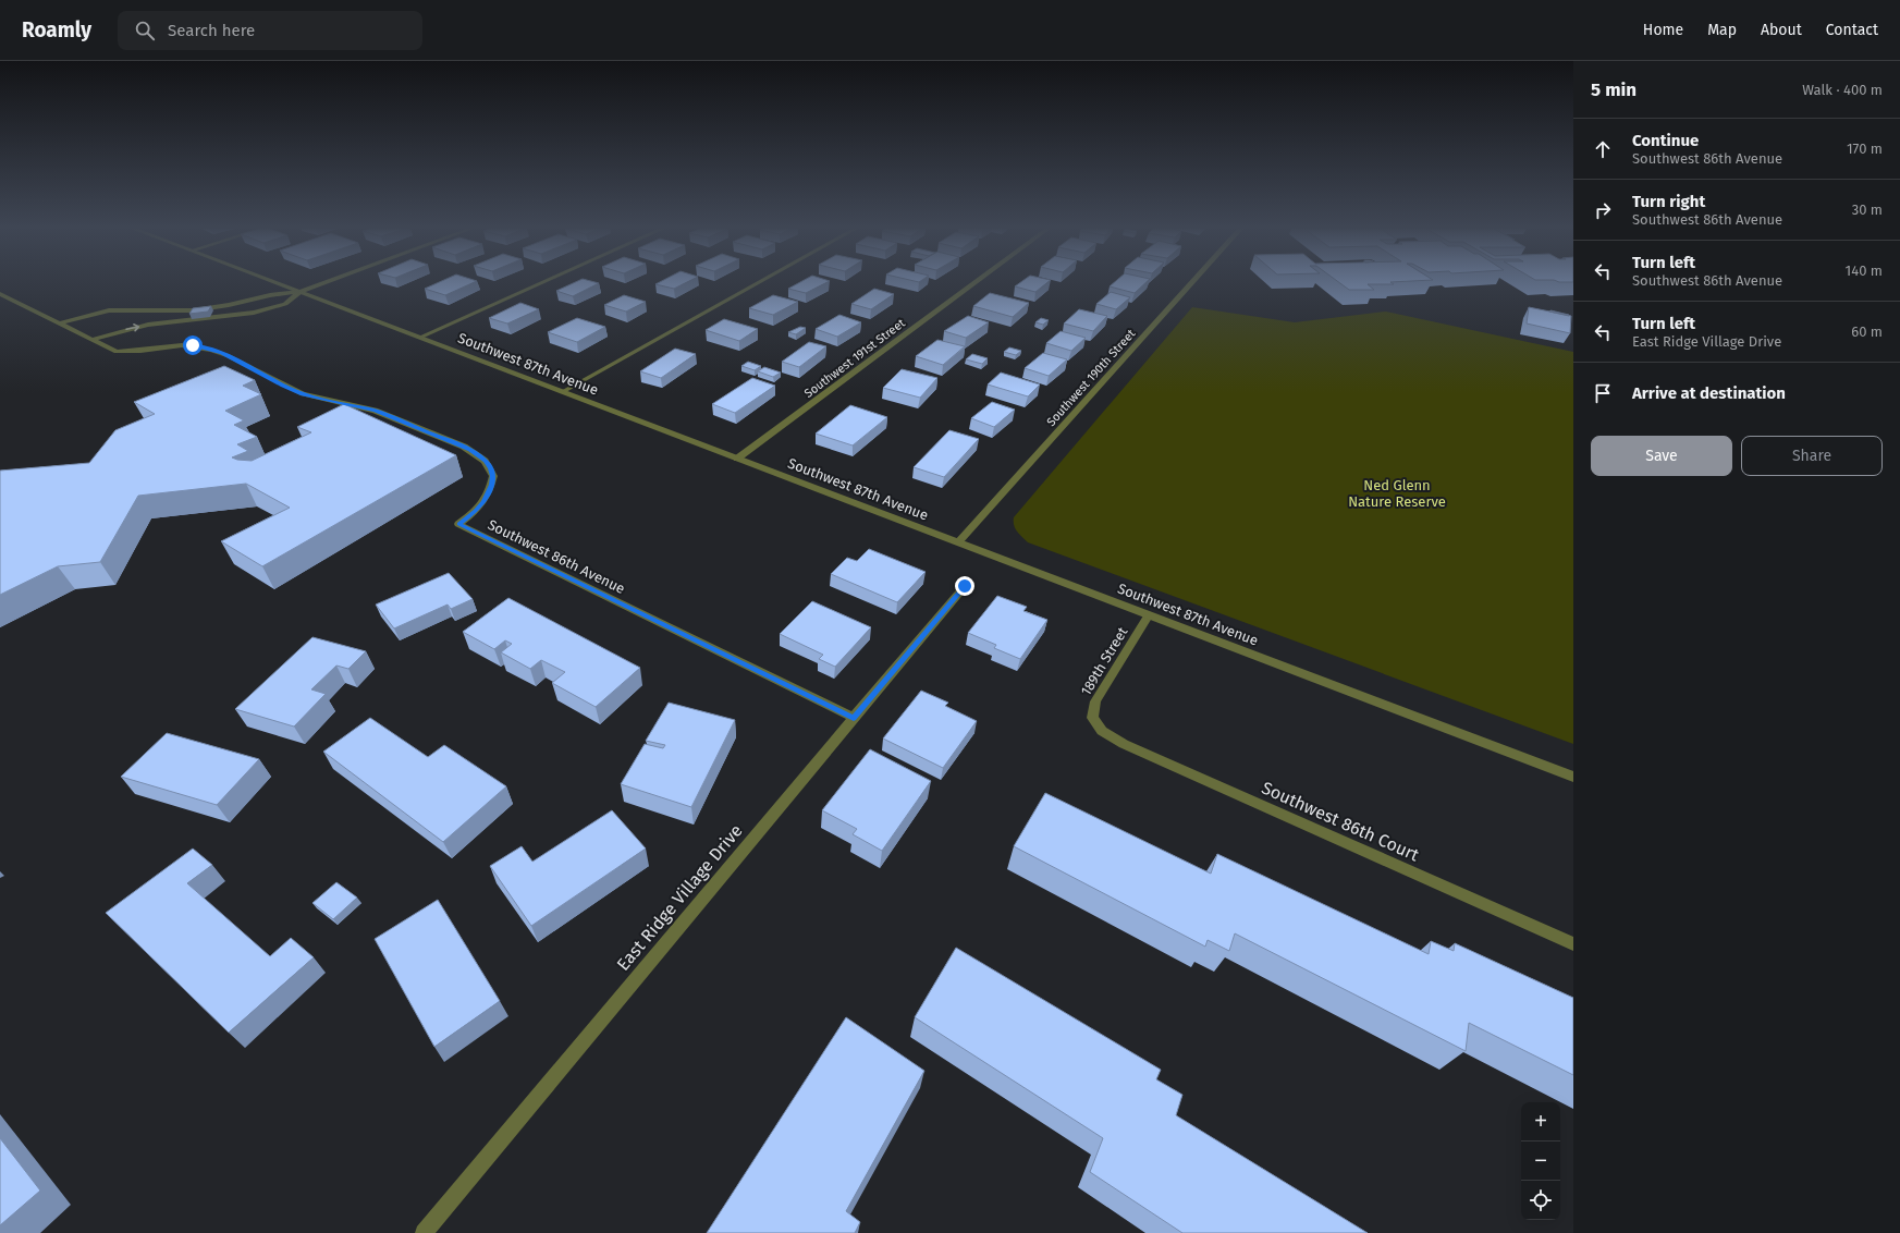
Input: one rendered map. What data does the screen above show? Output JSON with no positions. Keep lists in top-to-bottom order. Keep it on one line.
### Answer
{"streets":{"street":["Southwest 191st Street","Southwest 87th Avenue","Southwest 190th Street","Southwest 86th Avenue","189th Street","Southwest 86th Court","East Ridge Village Drive"]},"crossings":[["Southwest 191st Street","Southwest 87th Avenue"],["Southwest 87th Avenue","Southwest 190th Street"],["Southwest 87th Avenue","189th Street"],["Southwest 86th Avenue","East Ridge Village Drive"],["189th Street","Southwest 86th Court"]],"parks":["Ned Glenn Nature Reserve"],"page":{"header":"Roamly","search":"Search here","nav":["Home","Map","About","Contact"],"heading":["5 min","Walk · 400 m"],"list":[["Continue","Southwest 86th Avenue","170 m"],["Turn right","Southwest 86th Avenue","30 m"],["Turn left","Southwest 86th Avenue","140 m"],["Turn left","East Ridge Village Drive","60 m"],"Arrive at destination"],"buttons":["Save","Share"],"map_buttons":["+","−"]}}
